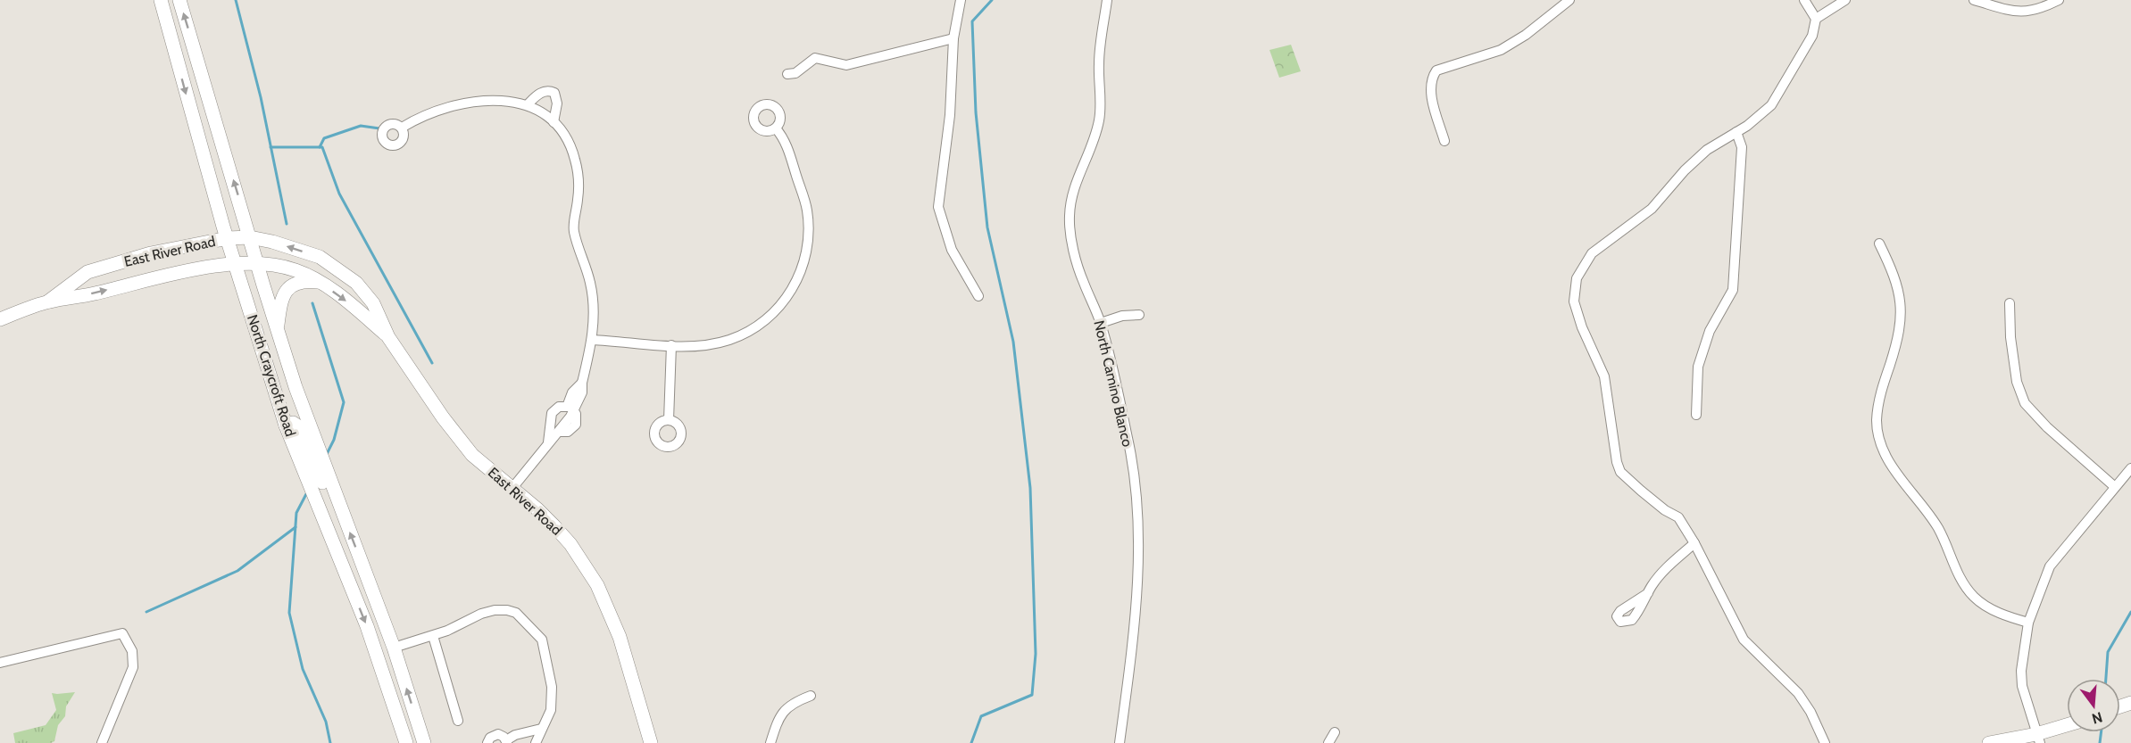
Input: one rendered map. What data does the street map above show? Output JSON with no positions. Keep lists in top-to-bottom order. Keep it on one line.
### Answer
{"streets":{"main road":["East River Road","North Craycroft Road"],"street":["North Camino Blanco"]},"crossings":[["East River Road","North Craycroft Road"]],"north":"bottom"}
